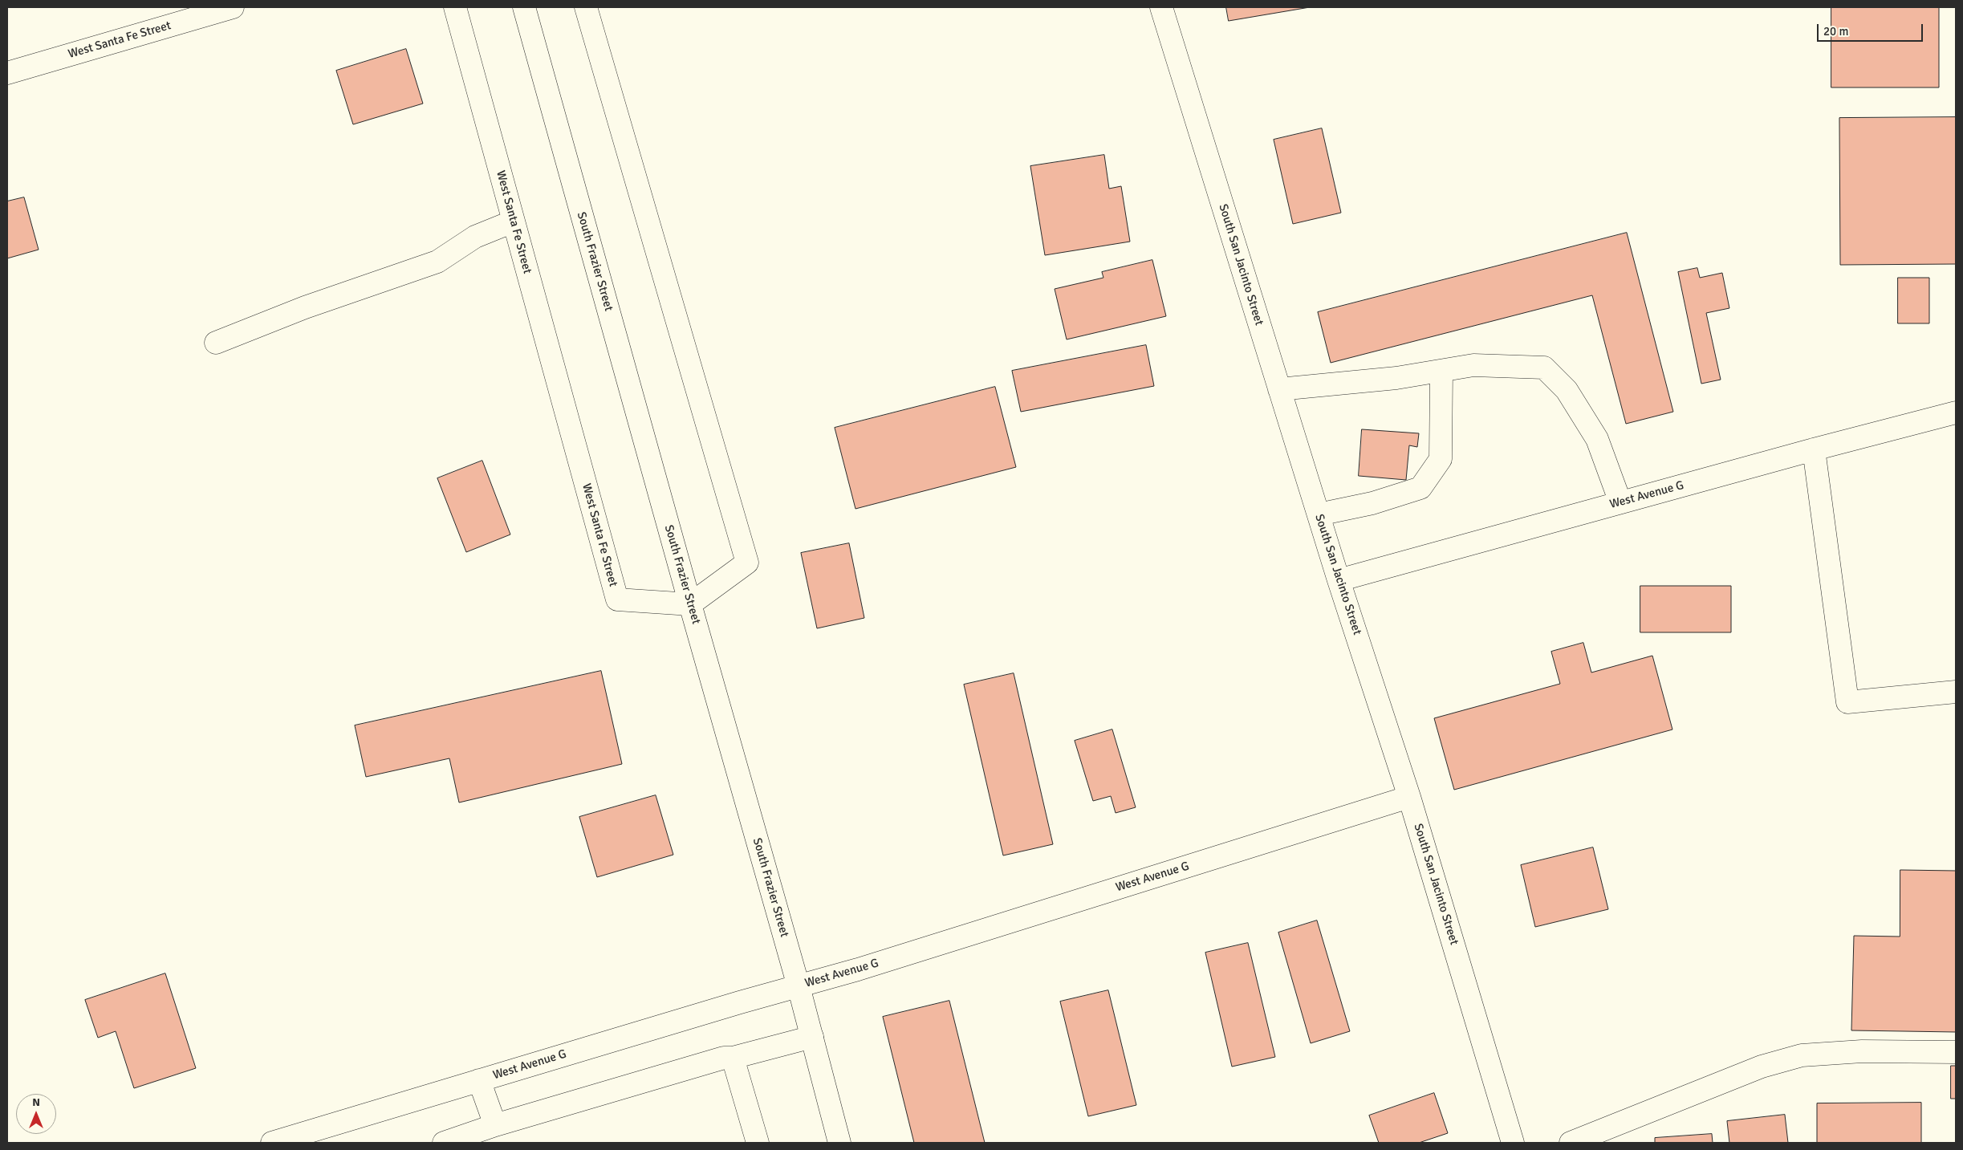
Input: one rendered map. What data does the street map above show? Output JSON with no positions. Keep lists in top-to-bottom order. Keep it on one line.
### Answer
{"streets":{"street":["West Santa Fe Street","South Frazier Street","South San Jacinto Street","West Avenue G"]},"crossings":[["West Santa Fe Street","South Frazier Street"],["South Frazier Street","West Avenue G"],["South San Jacinto Street","West Avenue G"]],"scale_bar":"20 m","north":"top"}
